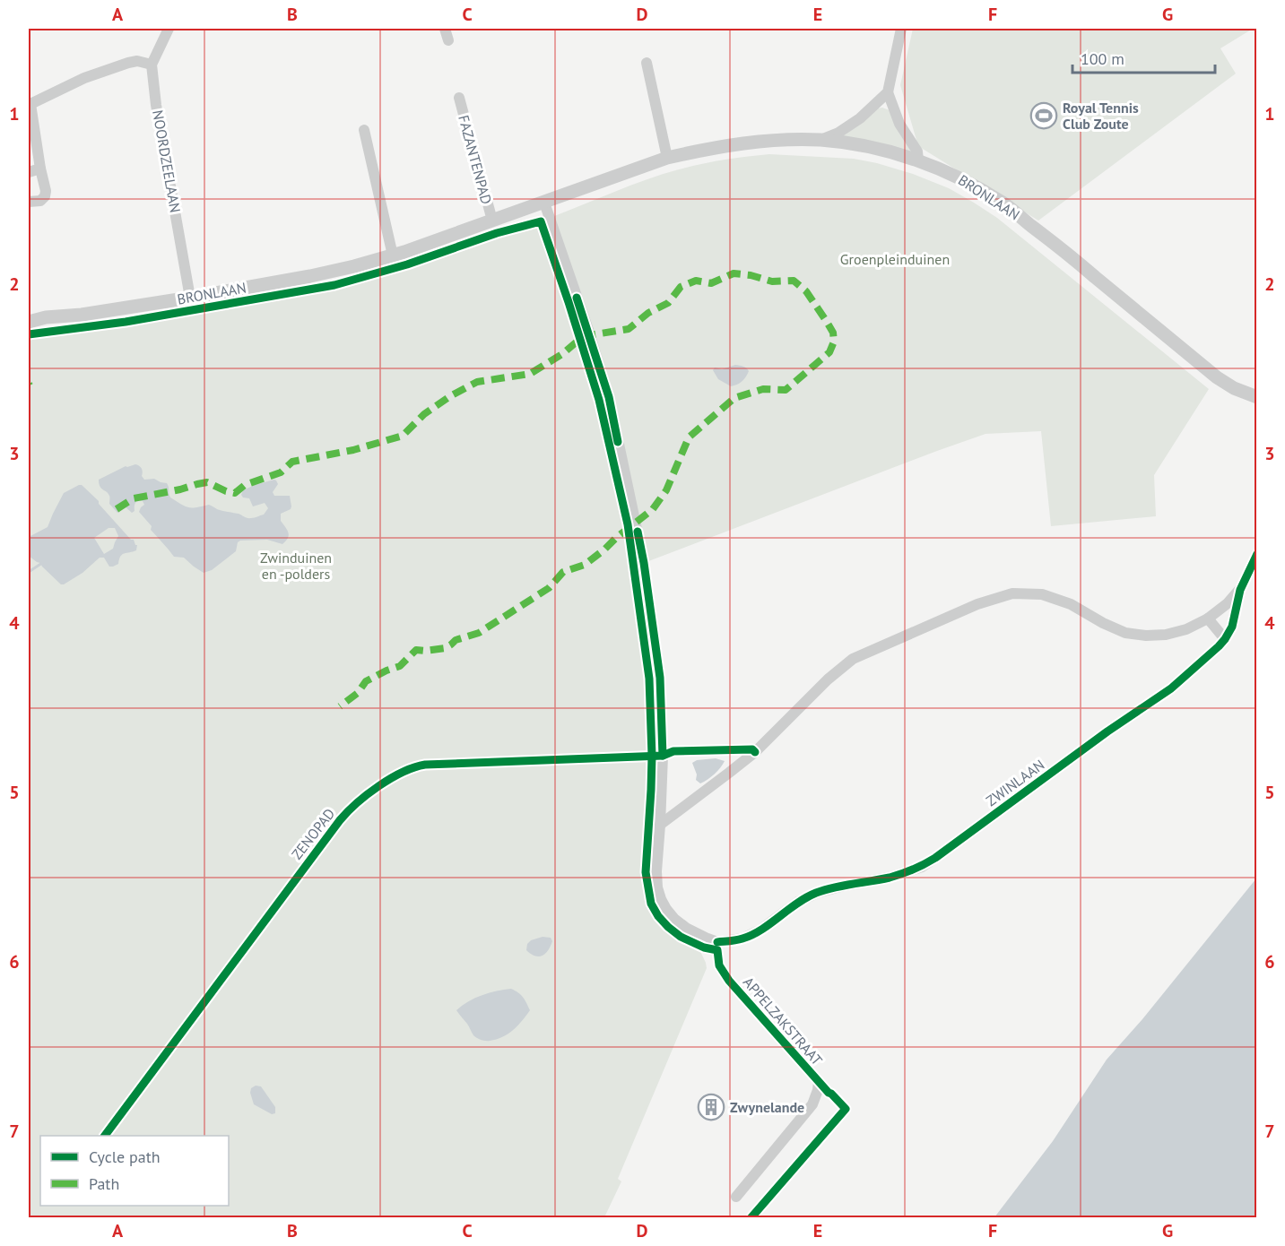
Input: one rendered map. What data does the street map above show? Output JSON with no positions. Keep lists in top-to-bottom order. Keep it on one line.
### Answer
{"streets":{"street":["FAZANTENPAD","NOORDZEELAAN","BRONLAAN","ZWINLAAN","APPELZAKSTRAAT"],"cycle path":["ZENOPAD"]},"crossings":[["FAZANTENPAD","BRONLAAN"],["NOORDZEELAAN","BRONLAAN"],["BRONLAAN","ZWINLAAN"]],"parks":["Groenpleinduinen","Zwinduinen en -polders"],"places":{"sports":["Royal Tennis Club Zoute"],"building":["Zwynelande"]},"legend":["Cycle path","Path"],"scale_bar":"100 m","grid":{"columns":["A","B","C","D","E","F","G"],"rows":["1","2","3","4","5","6","7"]}}
